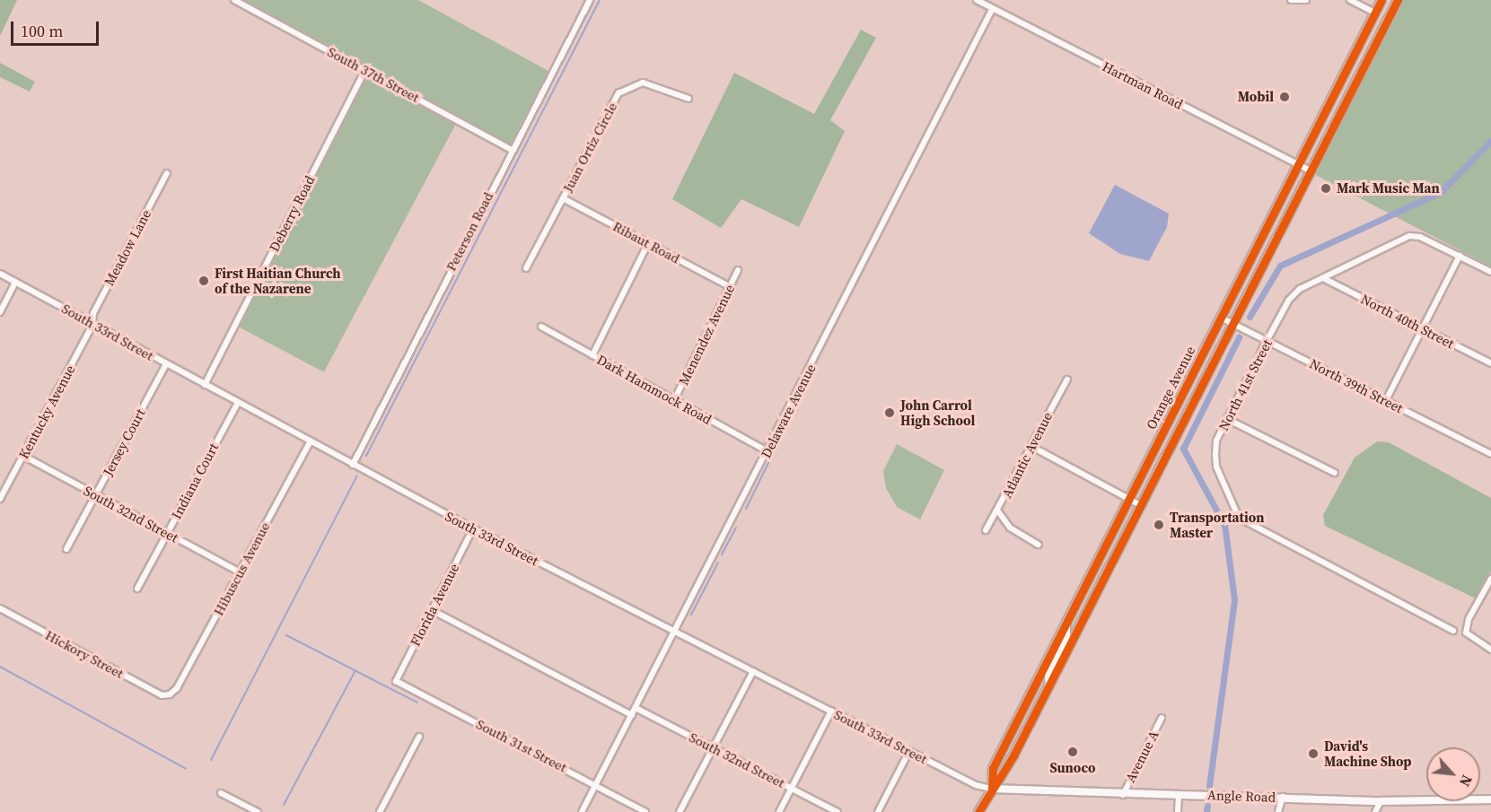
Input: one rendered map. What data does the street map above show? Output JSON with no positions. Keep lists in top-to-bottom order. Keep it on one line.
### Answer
{"streets":{"main road":["Orange Avenue","Angle Road"],"street":["South 37th Street","Hartman Road","Juan Ortiz Circle","Deberry Road","Peterson Road","Ribaut Road","Meadow Lane","North 40th Street","South 33rd Street","Menendez Avenue","North 41st Street","North 39th Street","Dark Hammock Road","Delaware Avenue","Kentucky Avenue","Jersey Court","Atlantic Avenue","Indiana Court","South 32nd Street","Hibuscus Avenue","Florida Avenue","Hickory Street","South 31st Street","Avenue A"]},"crossings":[["South 37th Street","Deberry Road"],["South 37th Street","Peterson Road"],["Hartman Road","Orange Avenue"],["Hartman Road","Delaware Avenue"],["Juan Ortiz Circle","Ribaut Road"],["Deberry Road","South 33rd Street"],["Peterson Road","South 33rd Street"],["Ribaut Road","Menendez Avenue"],["Meadow Lane","South 33rd Street"],["Meadow Lane","Kentucky Avenue"],["North 40th Street","North 41st Street"],["South 33rd Street","Orange Avenue"],["South 33rd Street","Delaware Avenue"],["South 33rd Street","Kentucky Avenue"],["South 33rd Street","Jersey Court"],["South 33rd Street","Indiana Court"],["South 33rd Street","Hibuscus Avenue"],["South 33rd Street","Florida Avenue"],["South 33rd Street","Angle Road"],["Menendez Avenue","Dark Hammock Road"],["North 41st Street","North 39th Street"],["North 39th Street","Orange Avenue"],["Orange Avenue","Angle Road"],["Dark Hammock Road","Delaware Avenue"],["Delaware Avenue","South 32nd Street"],["Delaware Avenue","South 31st Street"],["Kentucky Avenue","South 32nd Street"],["Jersey Court","South 32nd Street"],["Indiana Court","South 32nd Street"],["South 32nd Street","Hibuscus Avenue"],["Hibuscus Avenue","Hickory Street"],["Florida Avenue","South 31st Street"],["Avenue A","Angle Road"]],"places":["Mobil","Mark Music Man","First Haitian Church of the Nazarene","John Carrol High School","Transportation Master","Sunoco","David's Machine Shop"],"scale_bar":"100 m","north":"bottom right"}
